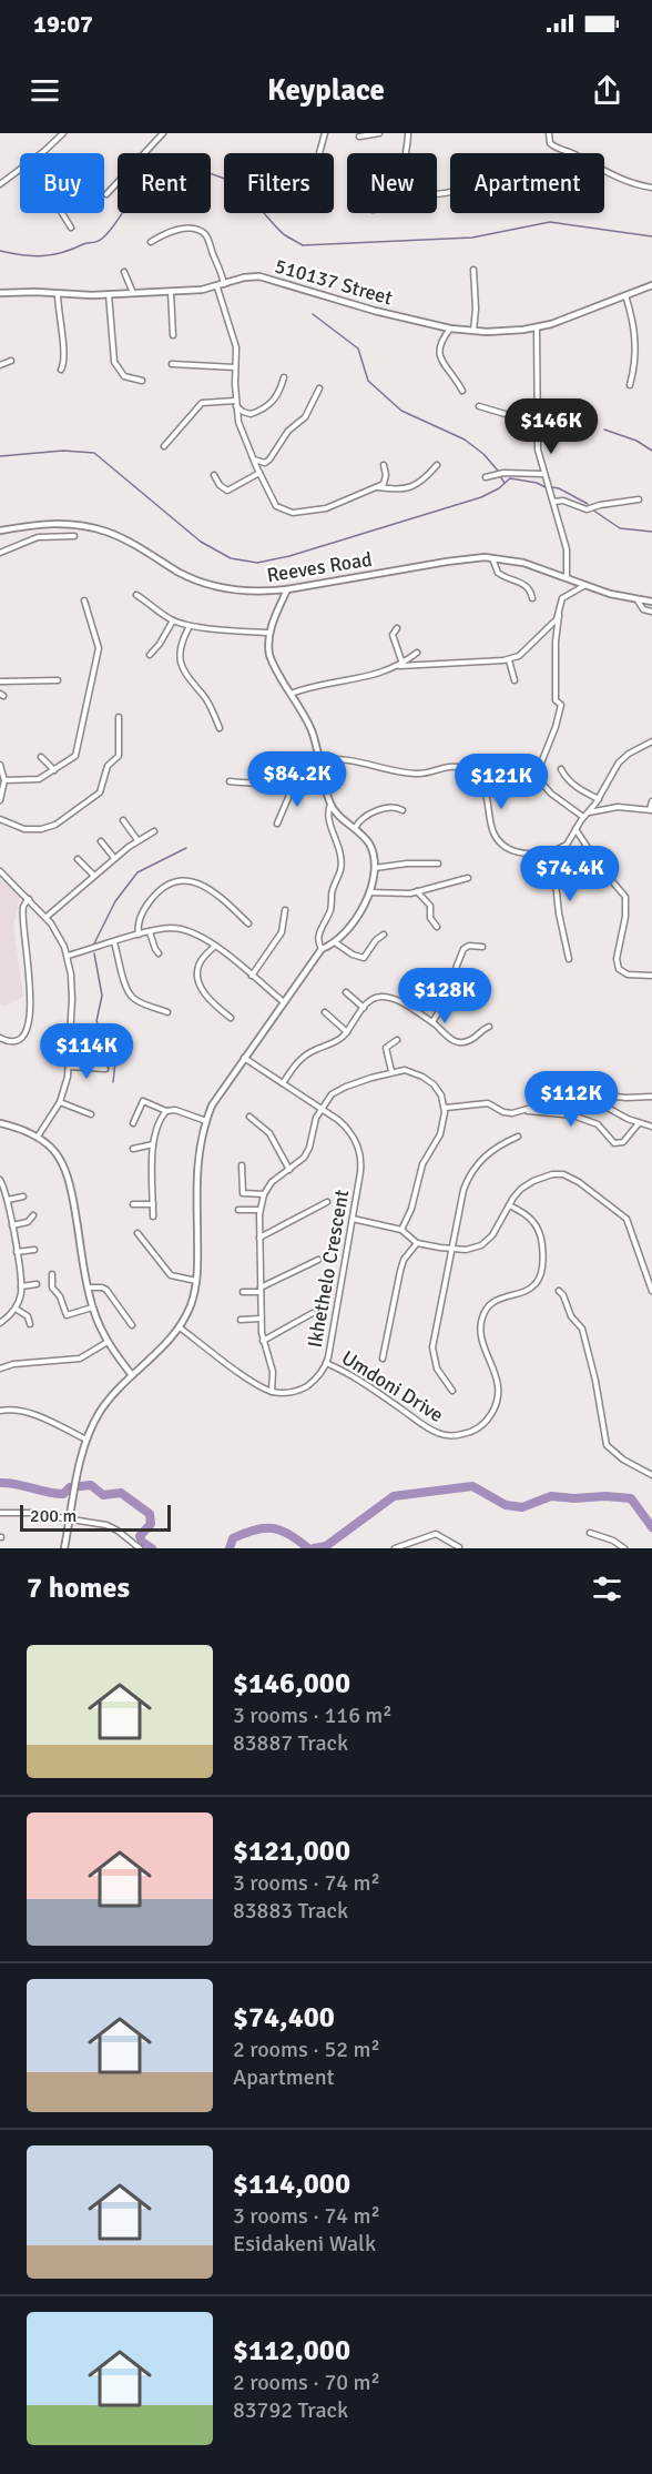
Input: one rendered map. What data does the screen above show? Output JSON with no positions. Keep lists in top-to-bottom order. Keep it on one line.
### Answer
{"streets":{"street":["510137 Street","Reeves Road","Ikhethelo Crescent","Umdoni Drive"]},"crossings":[["Ikhethelo Crescent","Umdoni Drive"]],"scale_bar":"200 m","page":{"status":"19:07","header":"Keyplace","chip":["Buy","Rent","Filters","New","Apartment"],"price":["$146K","$84.2K","$121K","$74.4K","$128K","$114K","$112K"],"scale":"200 m","heading":"7 homes","list":[{"name":"$146,000","note":"3 rooms · 116 m² · 83887 Track"},{"name":"$121,000","note":"3 rooms · 74 m² · 83883 Track"},{"name":"$74,400","note":"2 rooms · 52 m² · Apartment"},{"name":"$114,000","note":"3 rooms · 74 m² · Esidakeni Walk"},{"name":"$112,000","note":"2 rooms · 70 m² · 83792 Track"}]}}
